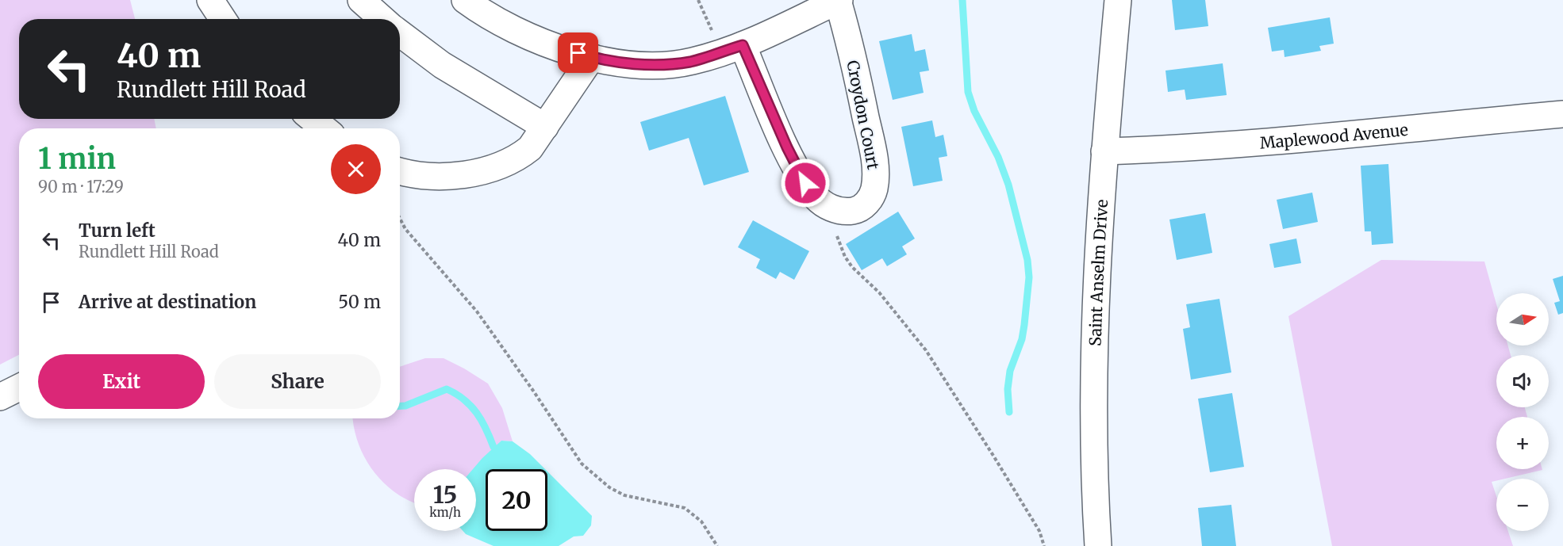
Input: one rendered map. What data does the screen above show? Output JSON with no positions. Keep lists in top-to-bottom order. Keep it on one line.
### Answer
{"streets":{"street":["Croydon Court","Maplewood Avenue","Saint Anselm Drive"]},"crossings":[["Maplewood Avenue","Saint Anselm Drive"]],"north":"right","page":{"turn":["40 m","Rundlett Hill Road"],"heading":["1 min","90 m · 17:29"],"list":[{"name":"Turn left","note":"Rundlett Hill Road","value":"40 m"},{"name":"Arrive at destination","value":"50 m"}],"map_buttons":["+","−"],"buttons":["Exit","Share"],"speed":"15 km/h","limit":"20"}}
